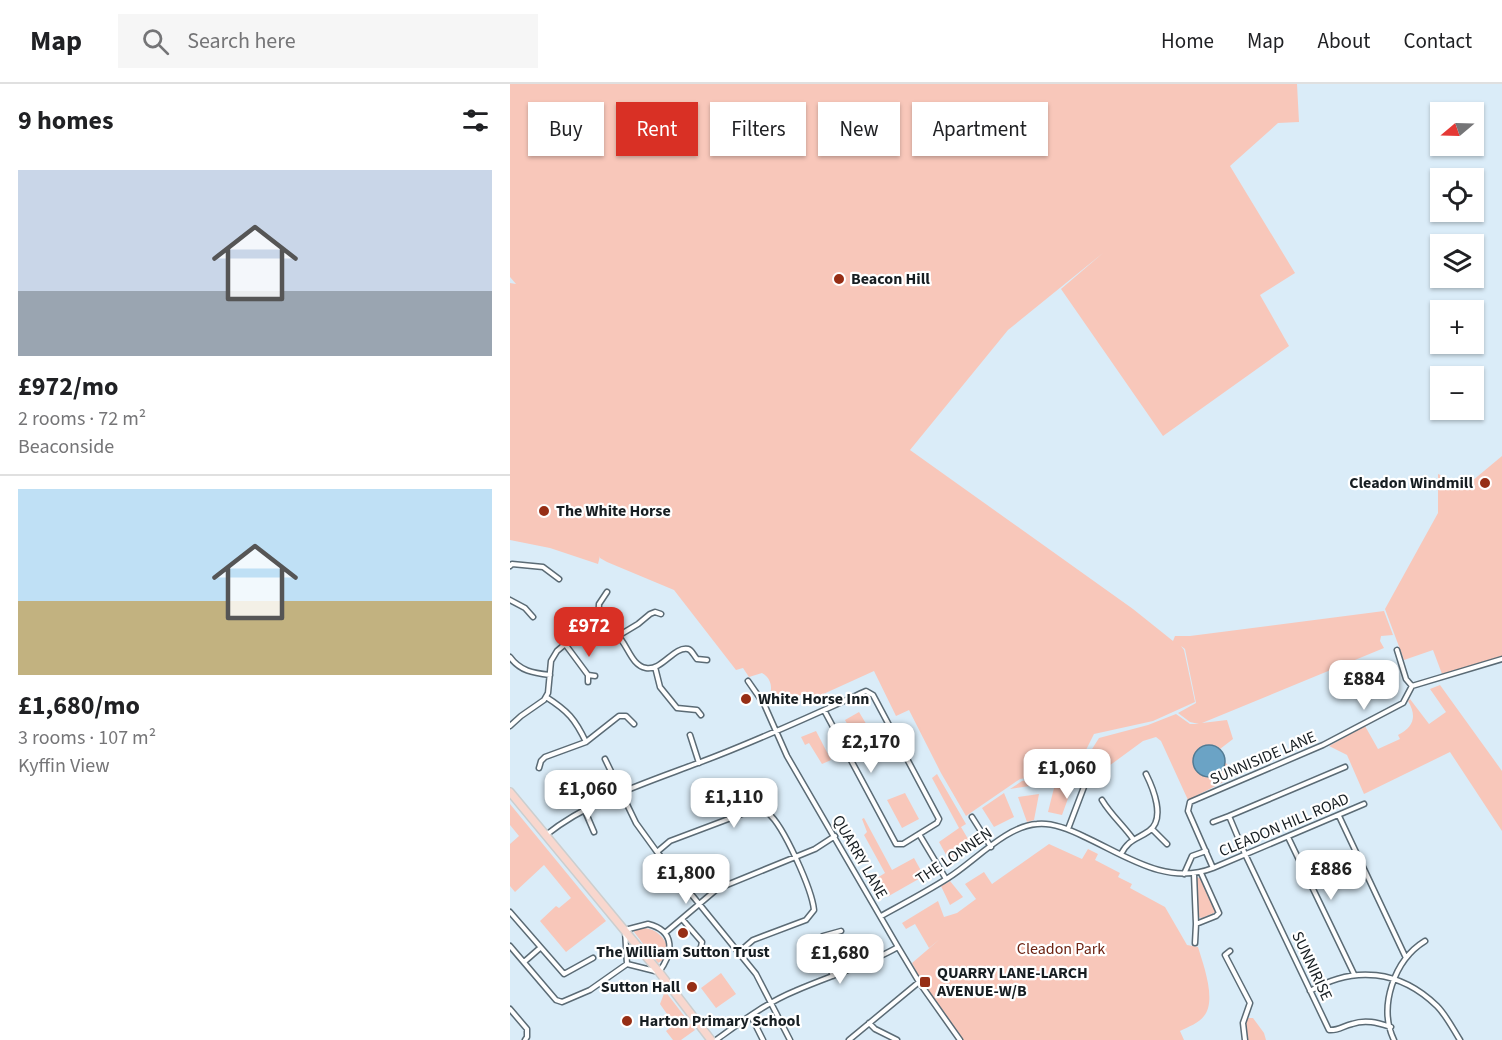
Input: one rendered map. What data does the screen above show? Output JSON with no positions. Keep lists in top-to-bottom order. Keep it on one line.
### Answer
{"streets":{"street":["SUNNISIDE LANE","CLEADON HILL ROAD","THE LONNEN","QUARRY LANE","SUNNIRISE"]},"crossings":[["SUNNISIDE LANE","CLEADON HILL ROAD"],["SUNNISIDE LANE","THE LONNEN"],["CLEADON HILL ROAD","THE LONNEN"],["CLEADON HILL ROAD","SUNNIRISE"],["THE LONNEN","QUARRY LANE"]],"parks":["Cleadon Park"],"places":{"other":["Beacon Hill","Cleadon Windmill","The White Horse","White Horse Inn","The William Sutton Trust","Sutton Hall","Harton Primary School"],"transit":["QUARRY LANE-LARCH AVENUE-W/B"]},"north":"left","page":{"header":"Map","search":"Search here","nav":["Home","Map","About","Contact"],"heading":"9 homes","map_buttons":["+","−"],"chip":["Buy","Rent","Filters","New","Apartment"],"list":[{"name":"£972/mo","note":"2 rooms · 72 m² · Beaconside"},{"name":"£1,680/mo","note":"3 rooms · 107 m² · Kyffin View"}],"price":["£972","£884","£2,170","£1,060","£1,060","£1,110","£886","£1,800","£1,680"]}}
